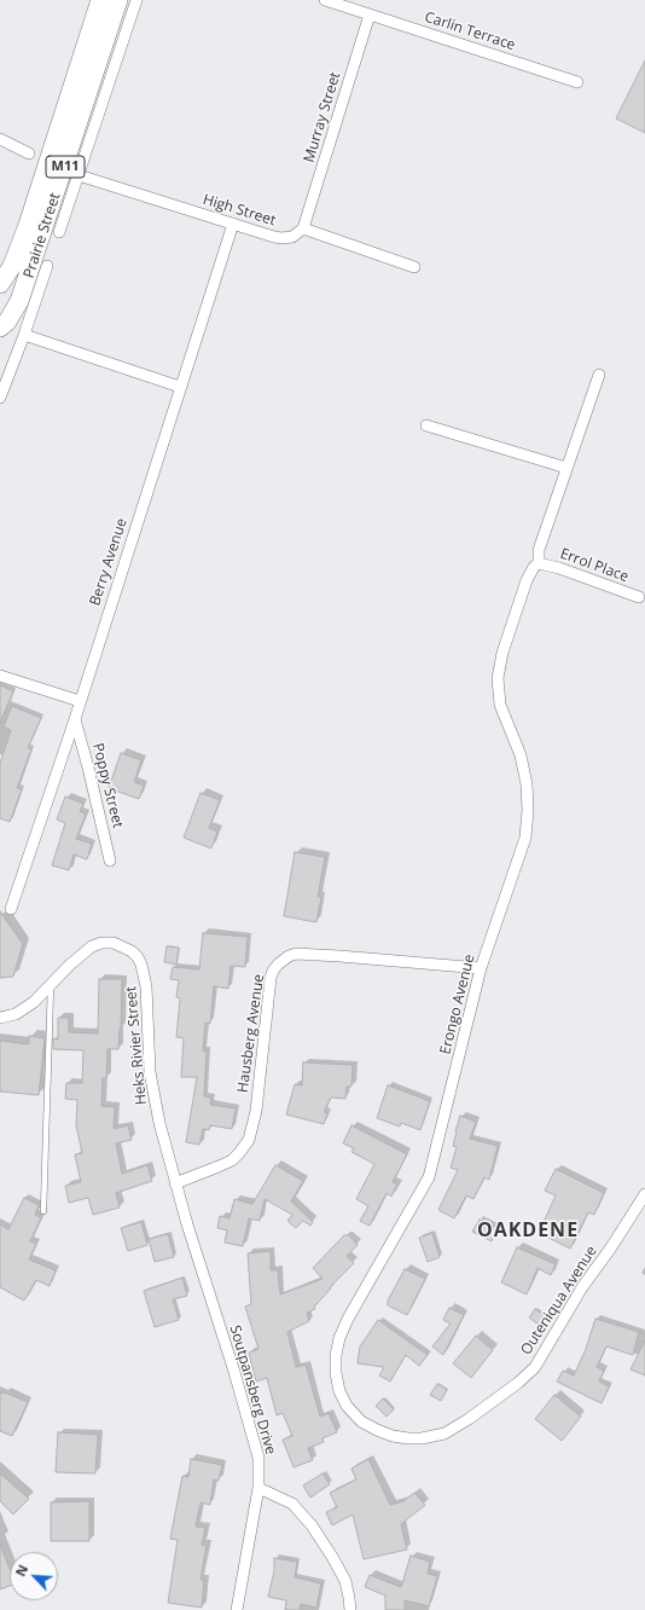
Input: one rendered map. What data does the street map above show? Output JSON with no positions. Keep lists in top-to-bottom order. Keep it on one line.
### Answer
{"streets":{"main road":["M11","Prairie Street"],"street":["Carlin Terrace","Murray Street","High Street","Berry Avenue","Errol Place","Poppy Street","Erongo Avenue","Hausberg Avenue","Heks Rivier Street","Outeniqua Avenue","Soutpansberg Drive"]},"crossings":[["Carlin Terrace","Murray Street"],["Murray Street","High Street"],["High Street","Berry Avenue"],["Berry Avenue","Poppy Street"],["Errol Place","Erongo Avenue"],["Erongo Avenue","Hausberg Avenue"],["Erongo Avenue","Outeniqua Avenue"],["Hausberg Avenue","Heks Rivier Street"],["Hausberg Avenue","Soutpansberg Drive"],["Heks Rivier Street","Soutpansberg Drive"]],"districts":["OAKDENE"],"north":"top left"}
